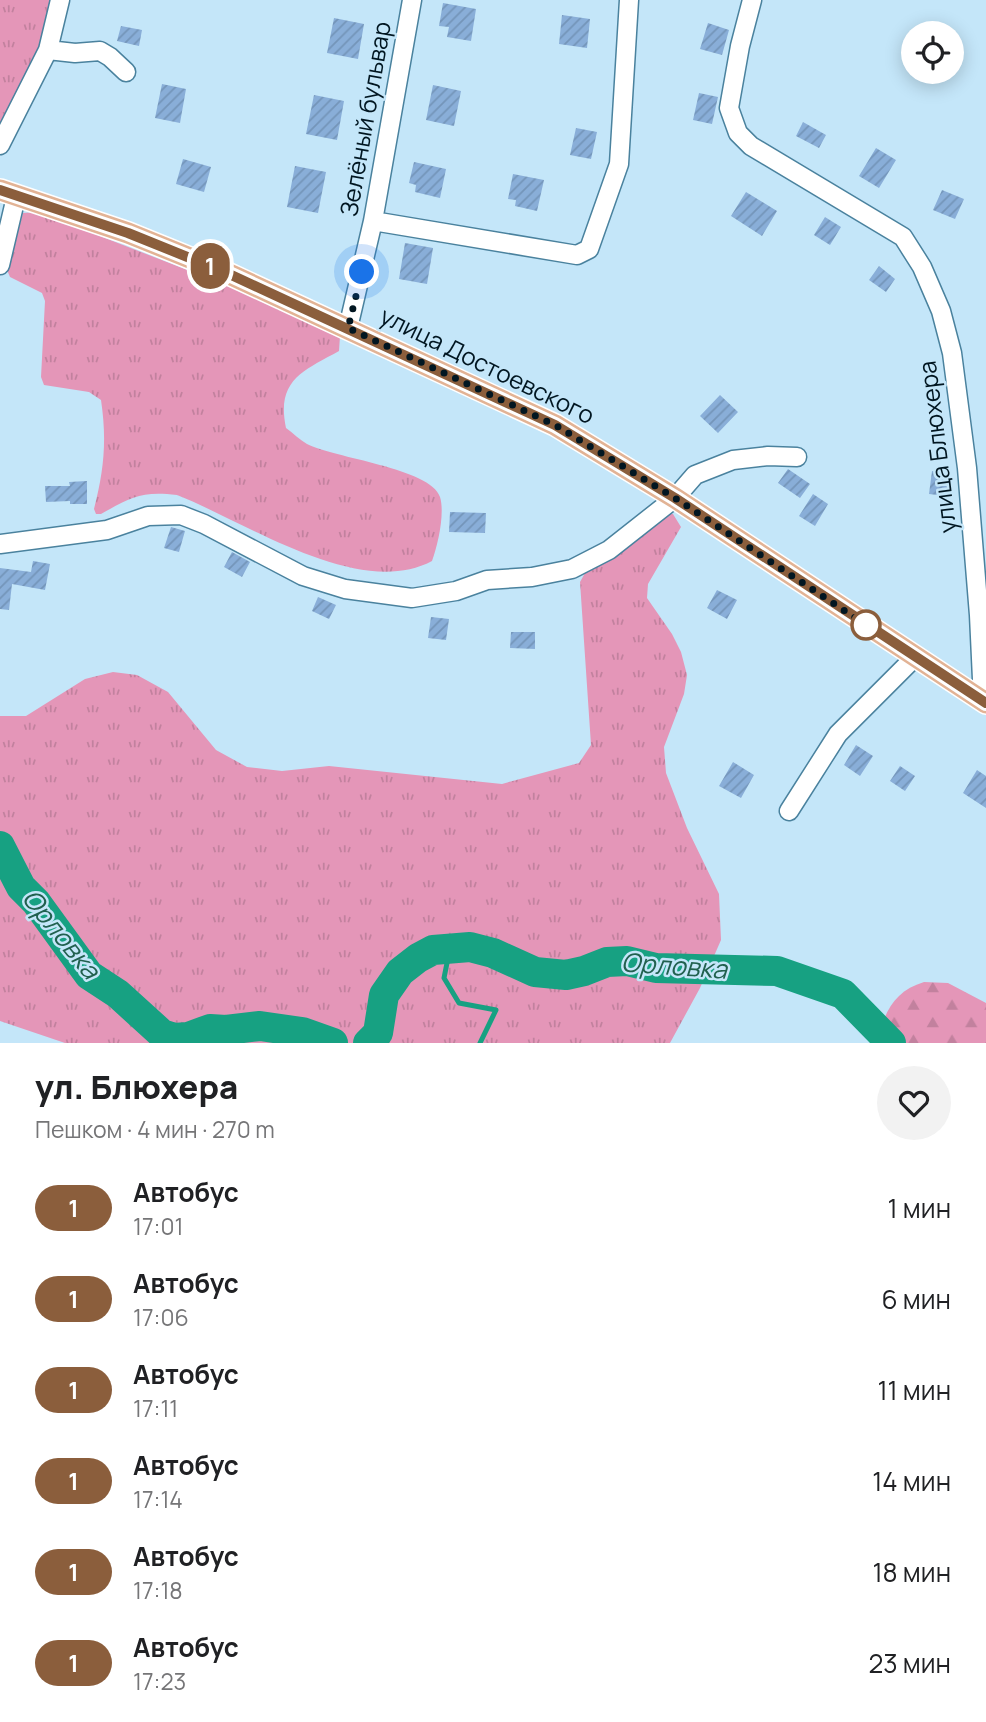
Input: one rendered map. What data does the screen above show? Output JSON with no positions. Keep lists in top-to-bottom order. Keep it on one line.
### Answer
{"streets":{"main road":["улица Достоевского"],"lane":["Зелёный бульвар","улица Блюхера"]},"crossings":[["Зелёный бульвар","улица Достоевского"],["улица Достоевского","улица Блюхера"]],"water":["Орловка"],"lines":["bus line 1"],"page":{"on_map":"1","heading":["ул. Блюхера","Пешком · 4 мин · 270 m"],"list":[{"mark":"1","name":"Автобус","note":"17:01","value":"1 мин"},{"mark":"1","name":"Автобус","note":"17:06","value":"6 мин"},{"mark":"1","name":"Автобус","note":"17:11","value":"11 мин"},{"mark":"1","name":"Автобус","note":"17:14","value":"14 мин"},{"mark":"1","name":"Автобус","note":"17:18","value":"18 мин"},{"mark":"1","name":"Автобус","note":"17:23","value":"23 мин"}]}}
